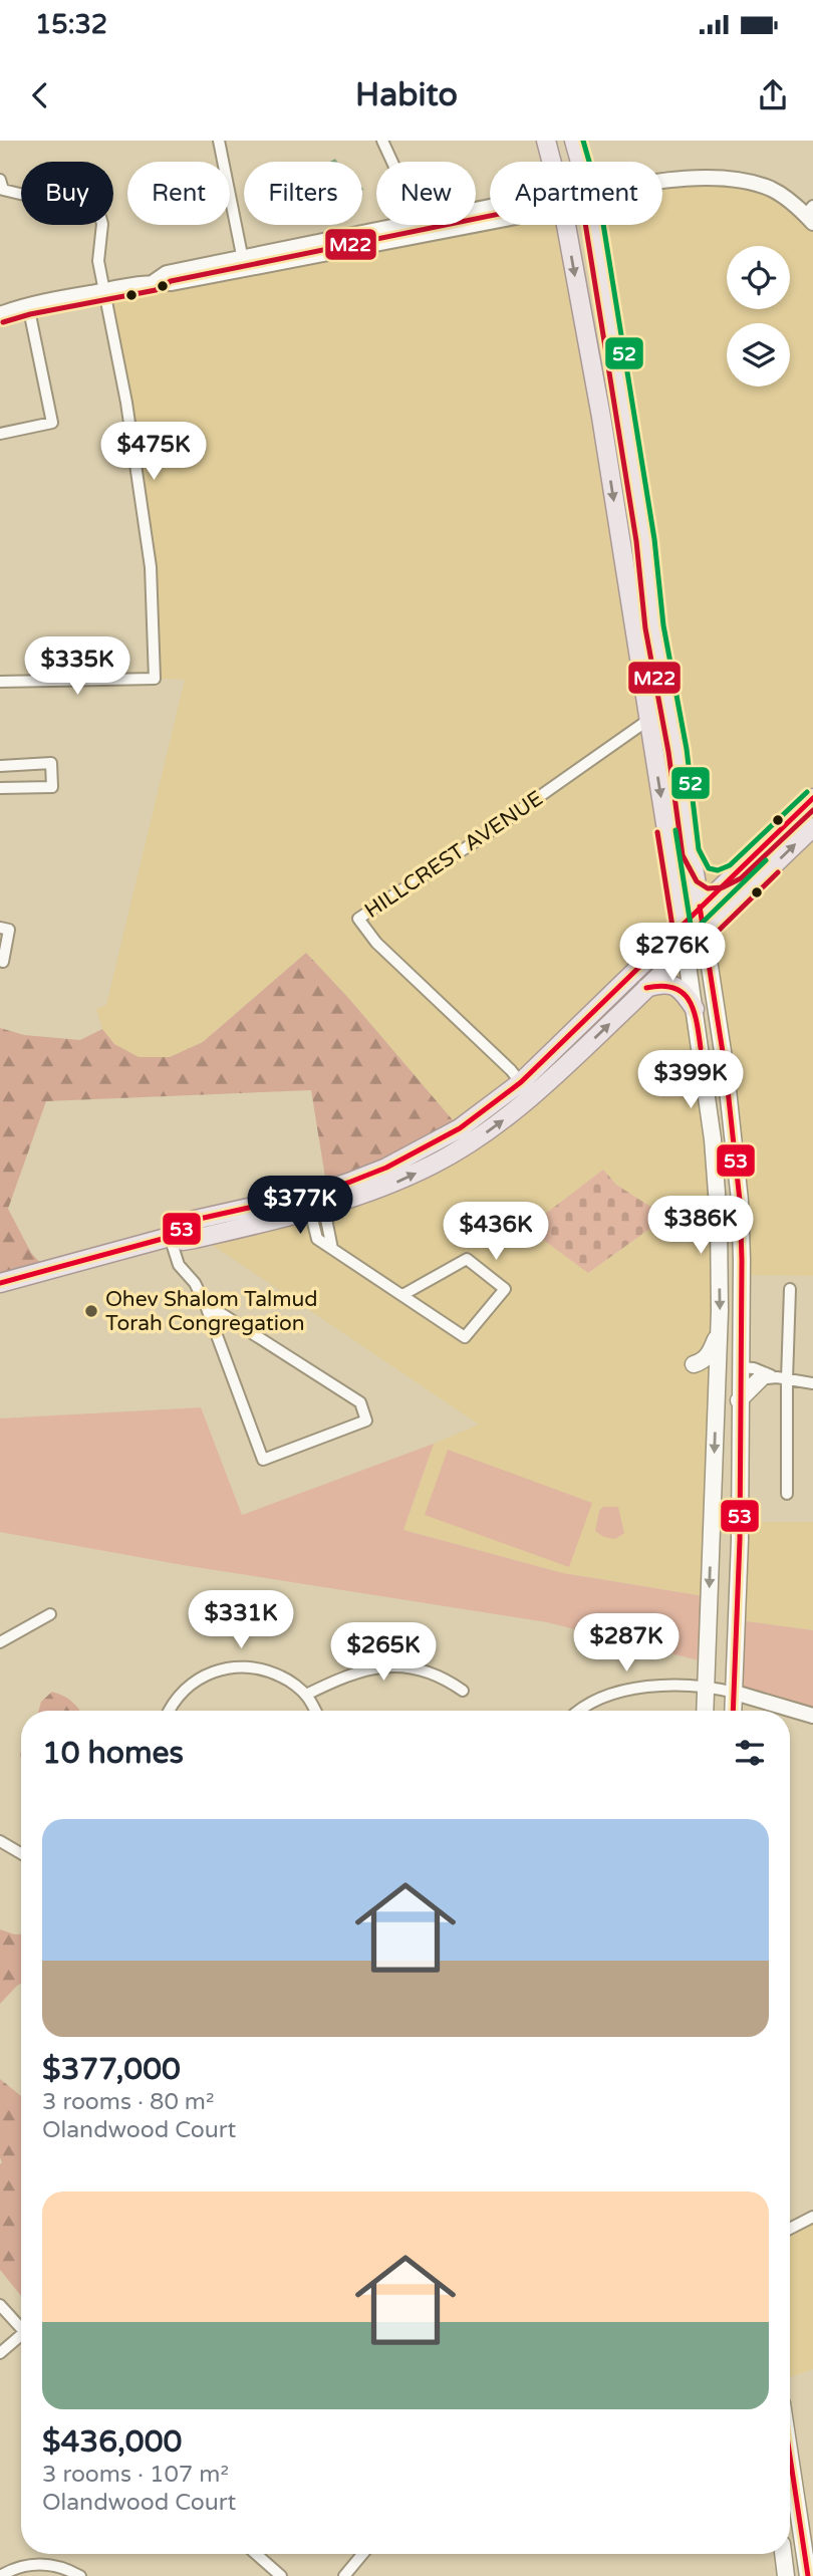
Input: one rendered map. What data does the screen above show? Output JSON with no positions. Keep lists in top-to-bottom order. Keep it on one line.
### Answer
{"streets":{"street":["HILLCREST AVENUE"]},"places":["Ohev Shalom Talmud Torah Congregation"],"lines":["transit line 52","transit line M22","transit line 53"],"page":{"status":"15:32","header":"Habito","chip":["Buy","Rent","Filters","New","Apartment"],"price":["$475K","$335K","$276K","$399K","$377K","$386K","$436K","$331K","$287K","$265K"],"heading":"10 homes","list":[{"name":"$377,000","note":"3 rooms · 80 m² · Olandwood Court"},{"name":"$436,000","note":"3 rooms · 107 m² · Olandwood Court"}]}}
